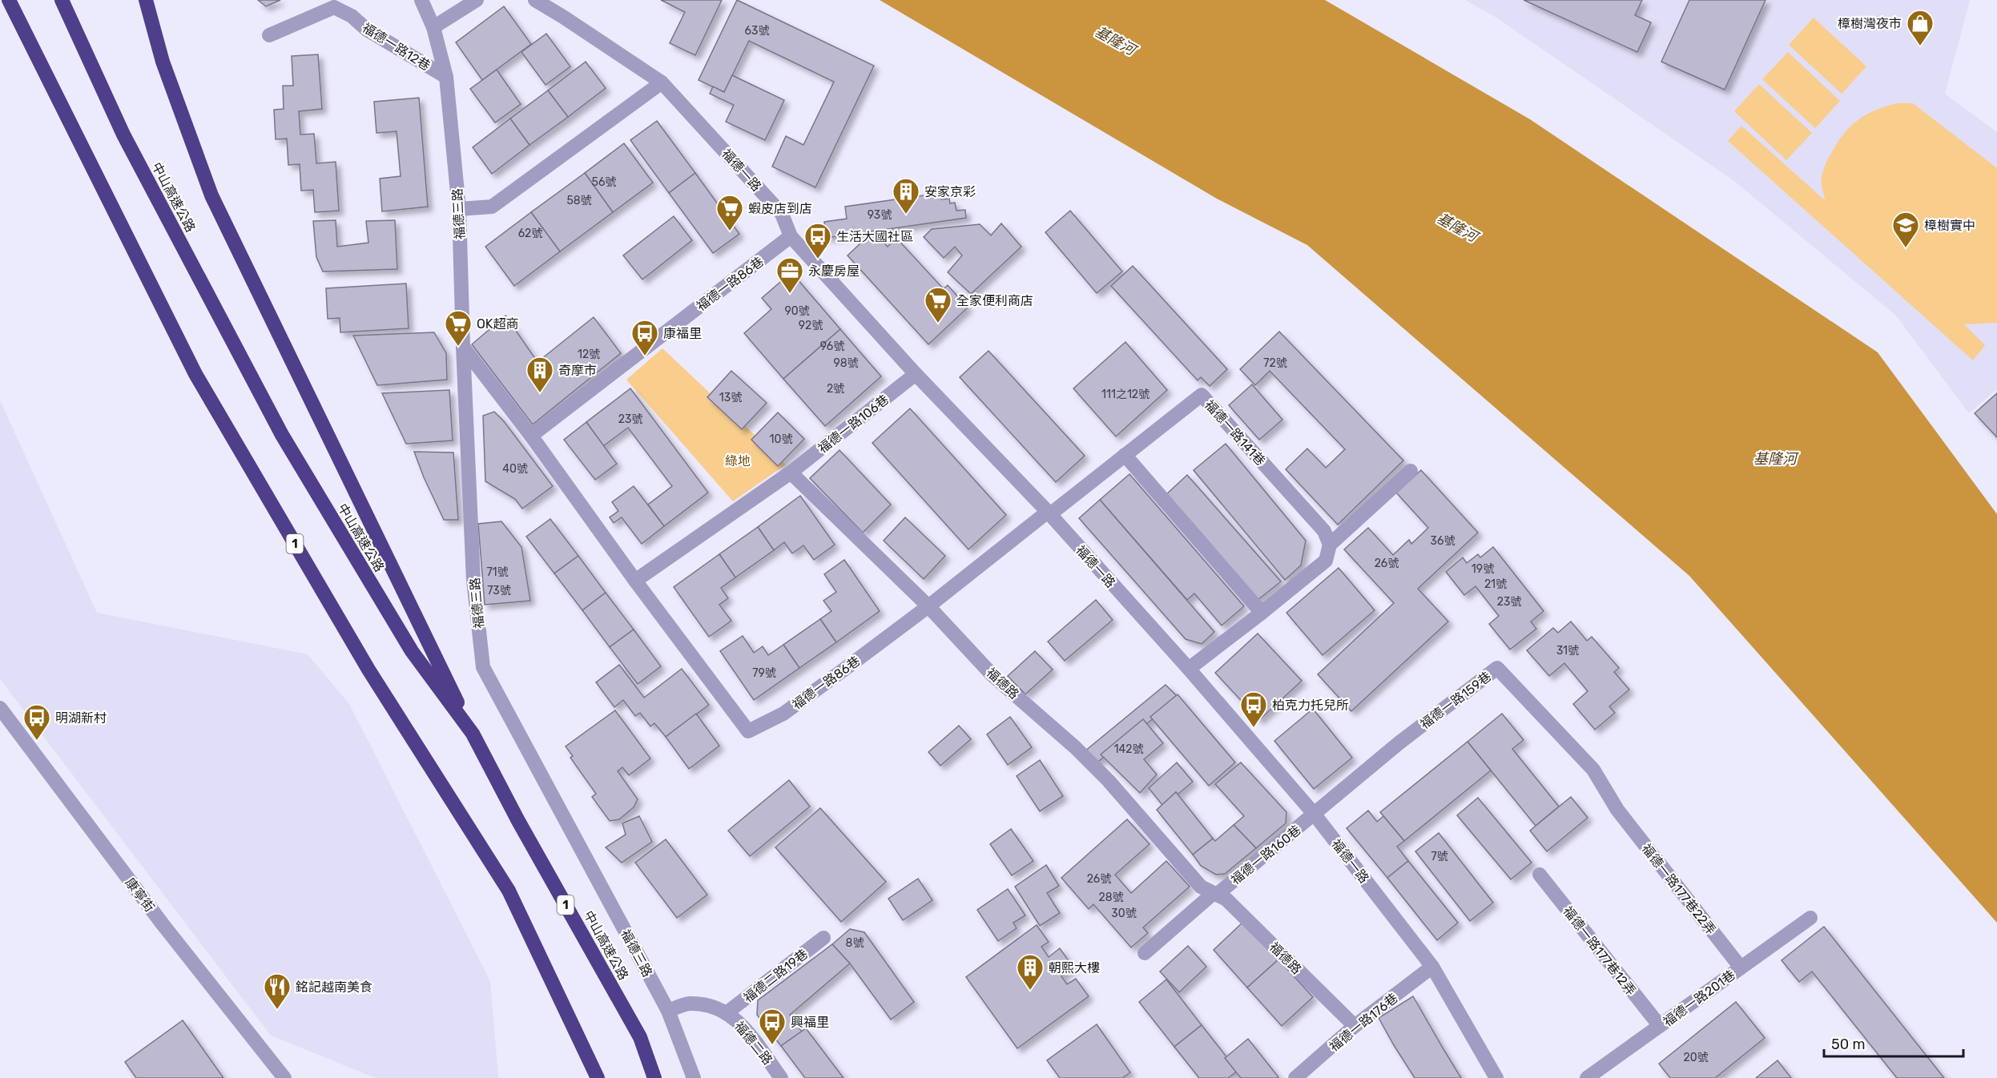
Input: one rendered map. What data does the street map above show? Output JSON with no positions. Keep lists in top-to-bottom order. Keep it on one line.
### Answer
{"streets":{"highway":["中山高速公路","1"],"street":["福德一路12巷","福德一路","福德三路","福德一路86巷","福德一路106巷","福德一路141巷","福德路","福德一路159巷","福德一路160巷","福德一路177巷22弄","康寧街","福德一路177巷12弄","福德二路19巷","福德一路201巷","福德一路176巷","福德二路"]},"crossings":[["福德一路12巷","福德三路"],["福德一路","福德一路86巷"],["福德一路","福德一路106巷"],["福德一路","福德一路141巷"],["福德一路","福德一路159巷"],["福德一路","福德一路160巷"],["福德一路","福德一路176巷"],["福德三路","福德一路86巷"],["福德三路","福德二路"],["福德一路86巷","福德一路141巷"],["福德一路86巷","福德路"],["福德一路106巷","福德路"],["福德路","福德一路160巷"],["福德路","福德一路176巷"],["福德一路159巷","福德一路160巷"],["福德一路159巷","福德一路177巷22弄"],["福德一路177巷22弄","福德一路201巷"],["福德一路177巷12弄","福德一路201巷"],["福德二路19巷","福德二路"]],"water":["基隆河"],"parks":["綠地"],"places":{"shop":["樟樹灣夜市"],"building":["安家京彩","奇摩市","朝熙大樓"],"supermarket":["蝦皮店到店","全家便利商店","OK超商"],"school or university":["樟樹實中"],"bus stop":["生活大國社區","康福里","柏克力托兒所","明湖新村","興福里"],"office":["永慶房屋"],"restaurant":["銘記越南美食"]},"house_numbers":["63號","56號","58號","93號","62號","90號","92號","96號","12號","98號","72號","2號","111之12號","13號","23號","10號","40號","36號","26號","19號","71號","21號","73號","23號","31號","79號","142號","7號","26號","28號","30號","8號","20號"],"scale_bar":"50 m"}
